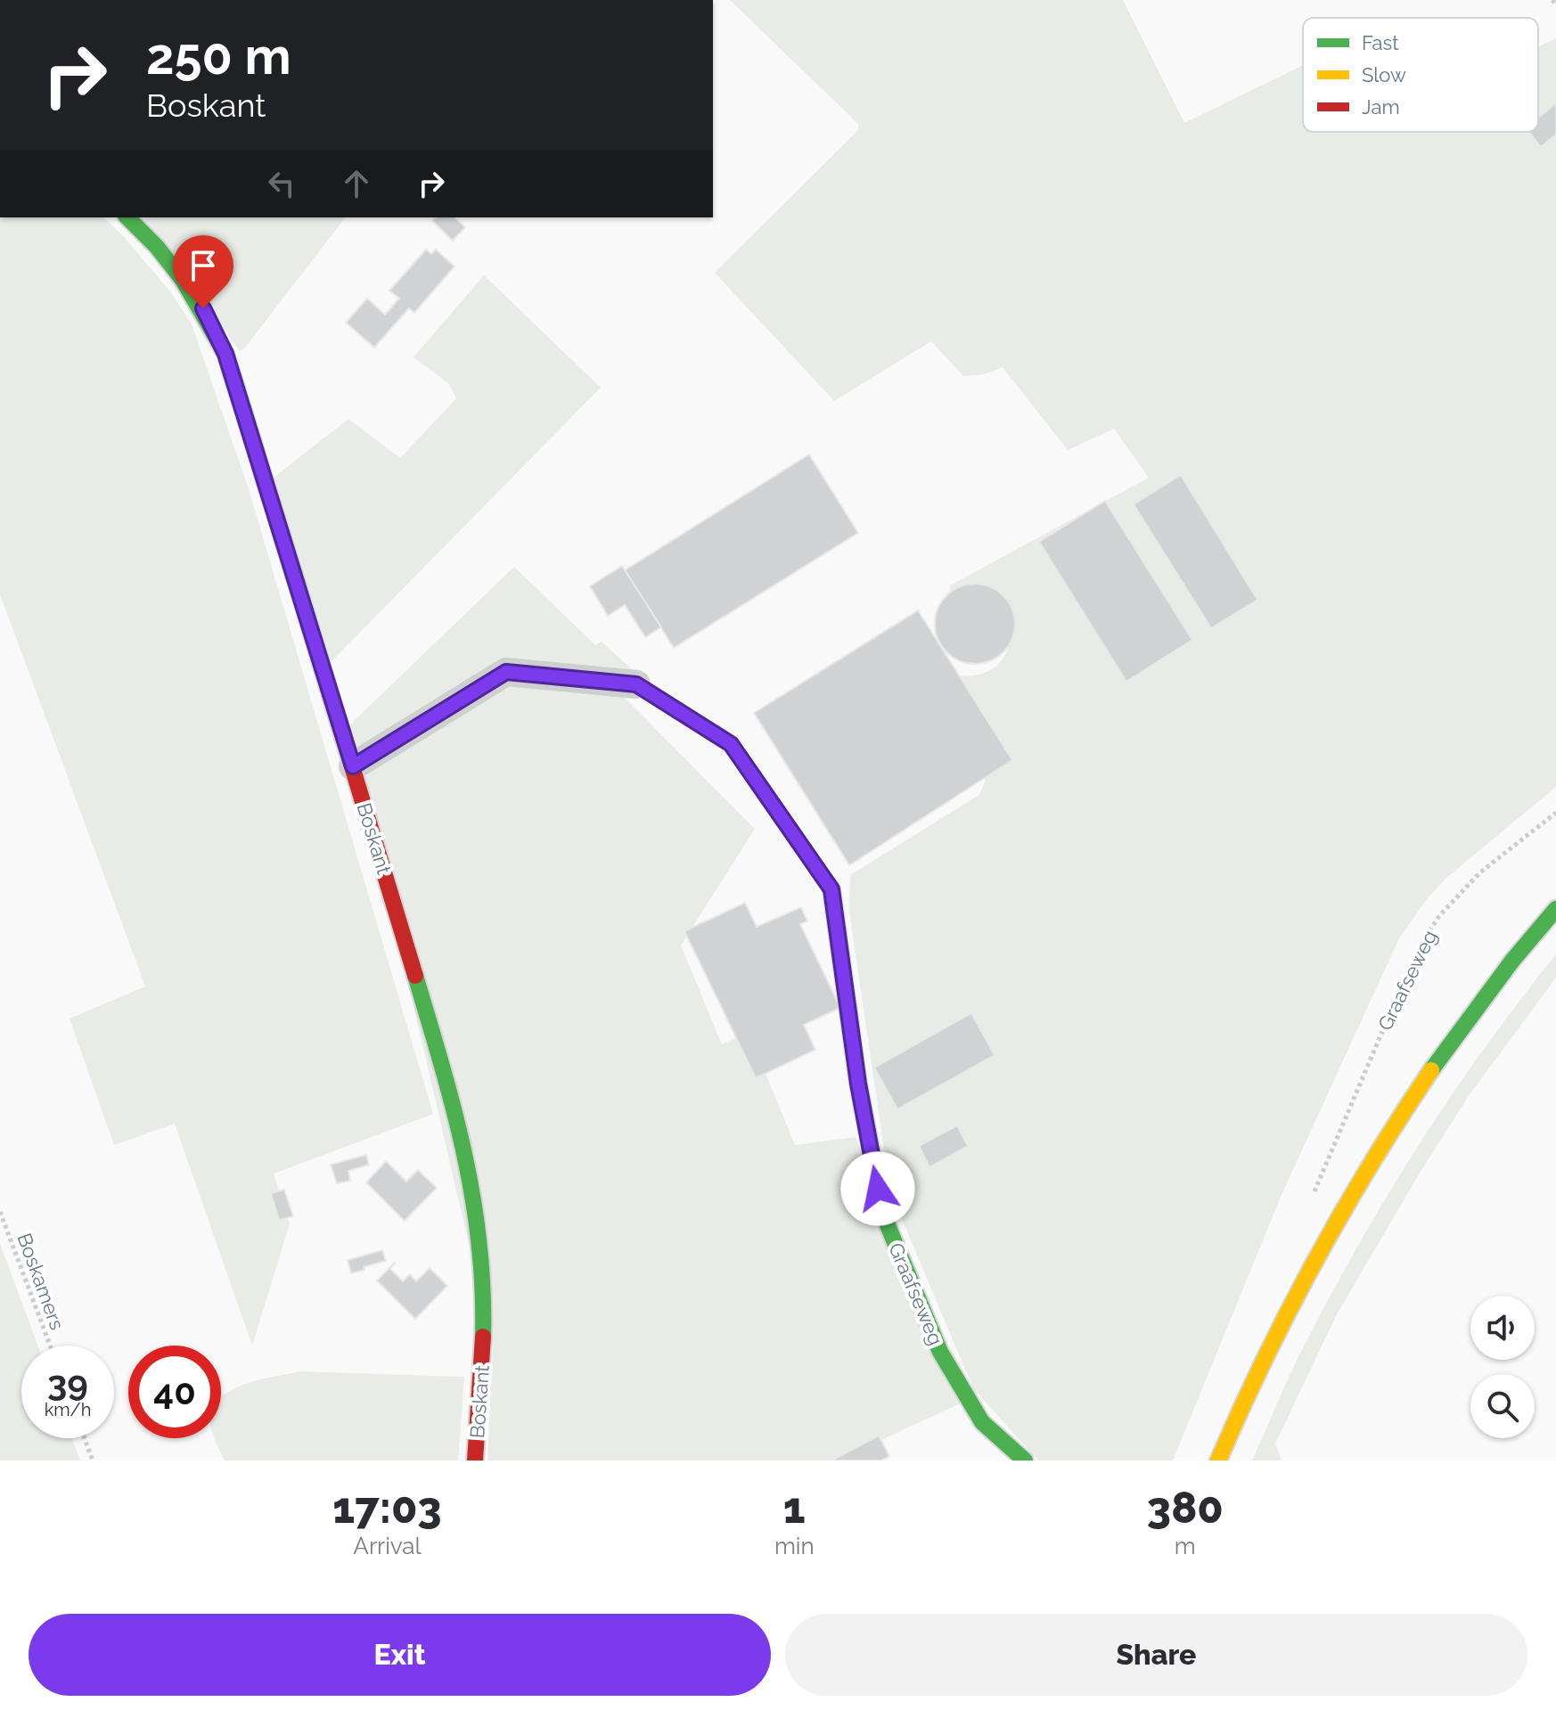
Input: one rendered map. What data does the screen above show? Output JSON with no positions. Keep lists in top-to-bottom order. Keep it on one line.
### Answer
{"streets":{"street":["Boskant","Graafseweg"],"path":["Boskamers"]},"crossings":[["Boskant","Graafseweg"]],"legend":["Fast","Slow","Jam"],"page":{"turn":["250 m","Boskant"],"speed":"39 km/h","limit":"40","eta":["17:03","Arrival","1","min","380","m"],"buttons":["Exit","Share"]}}
